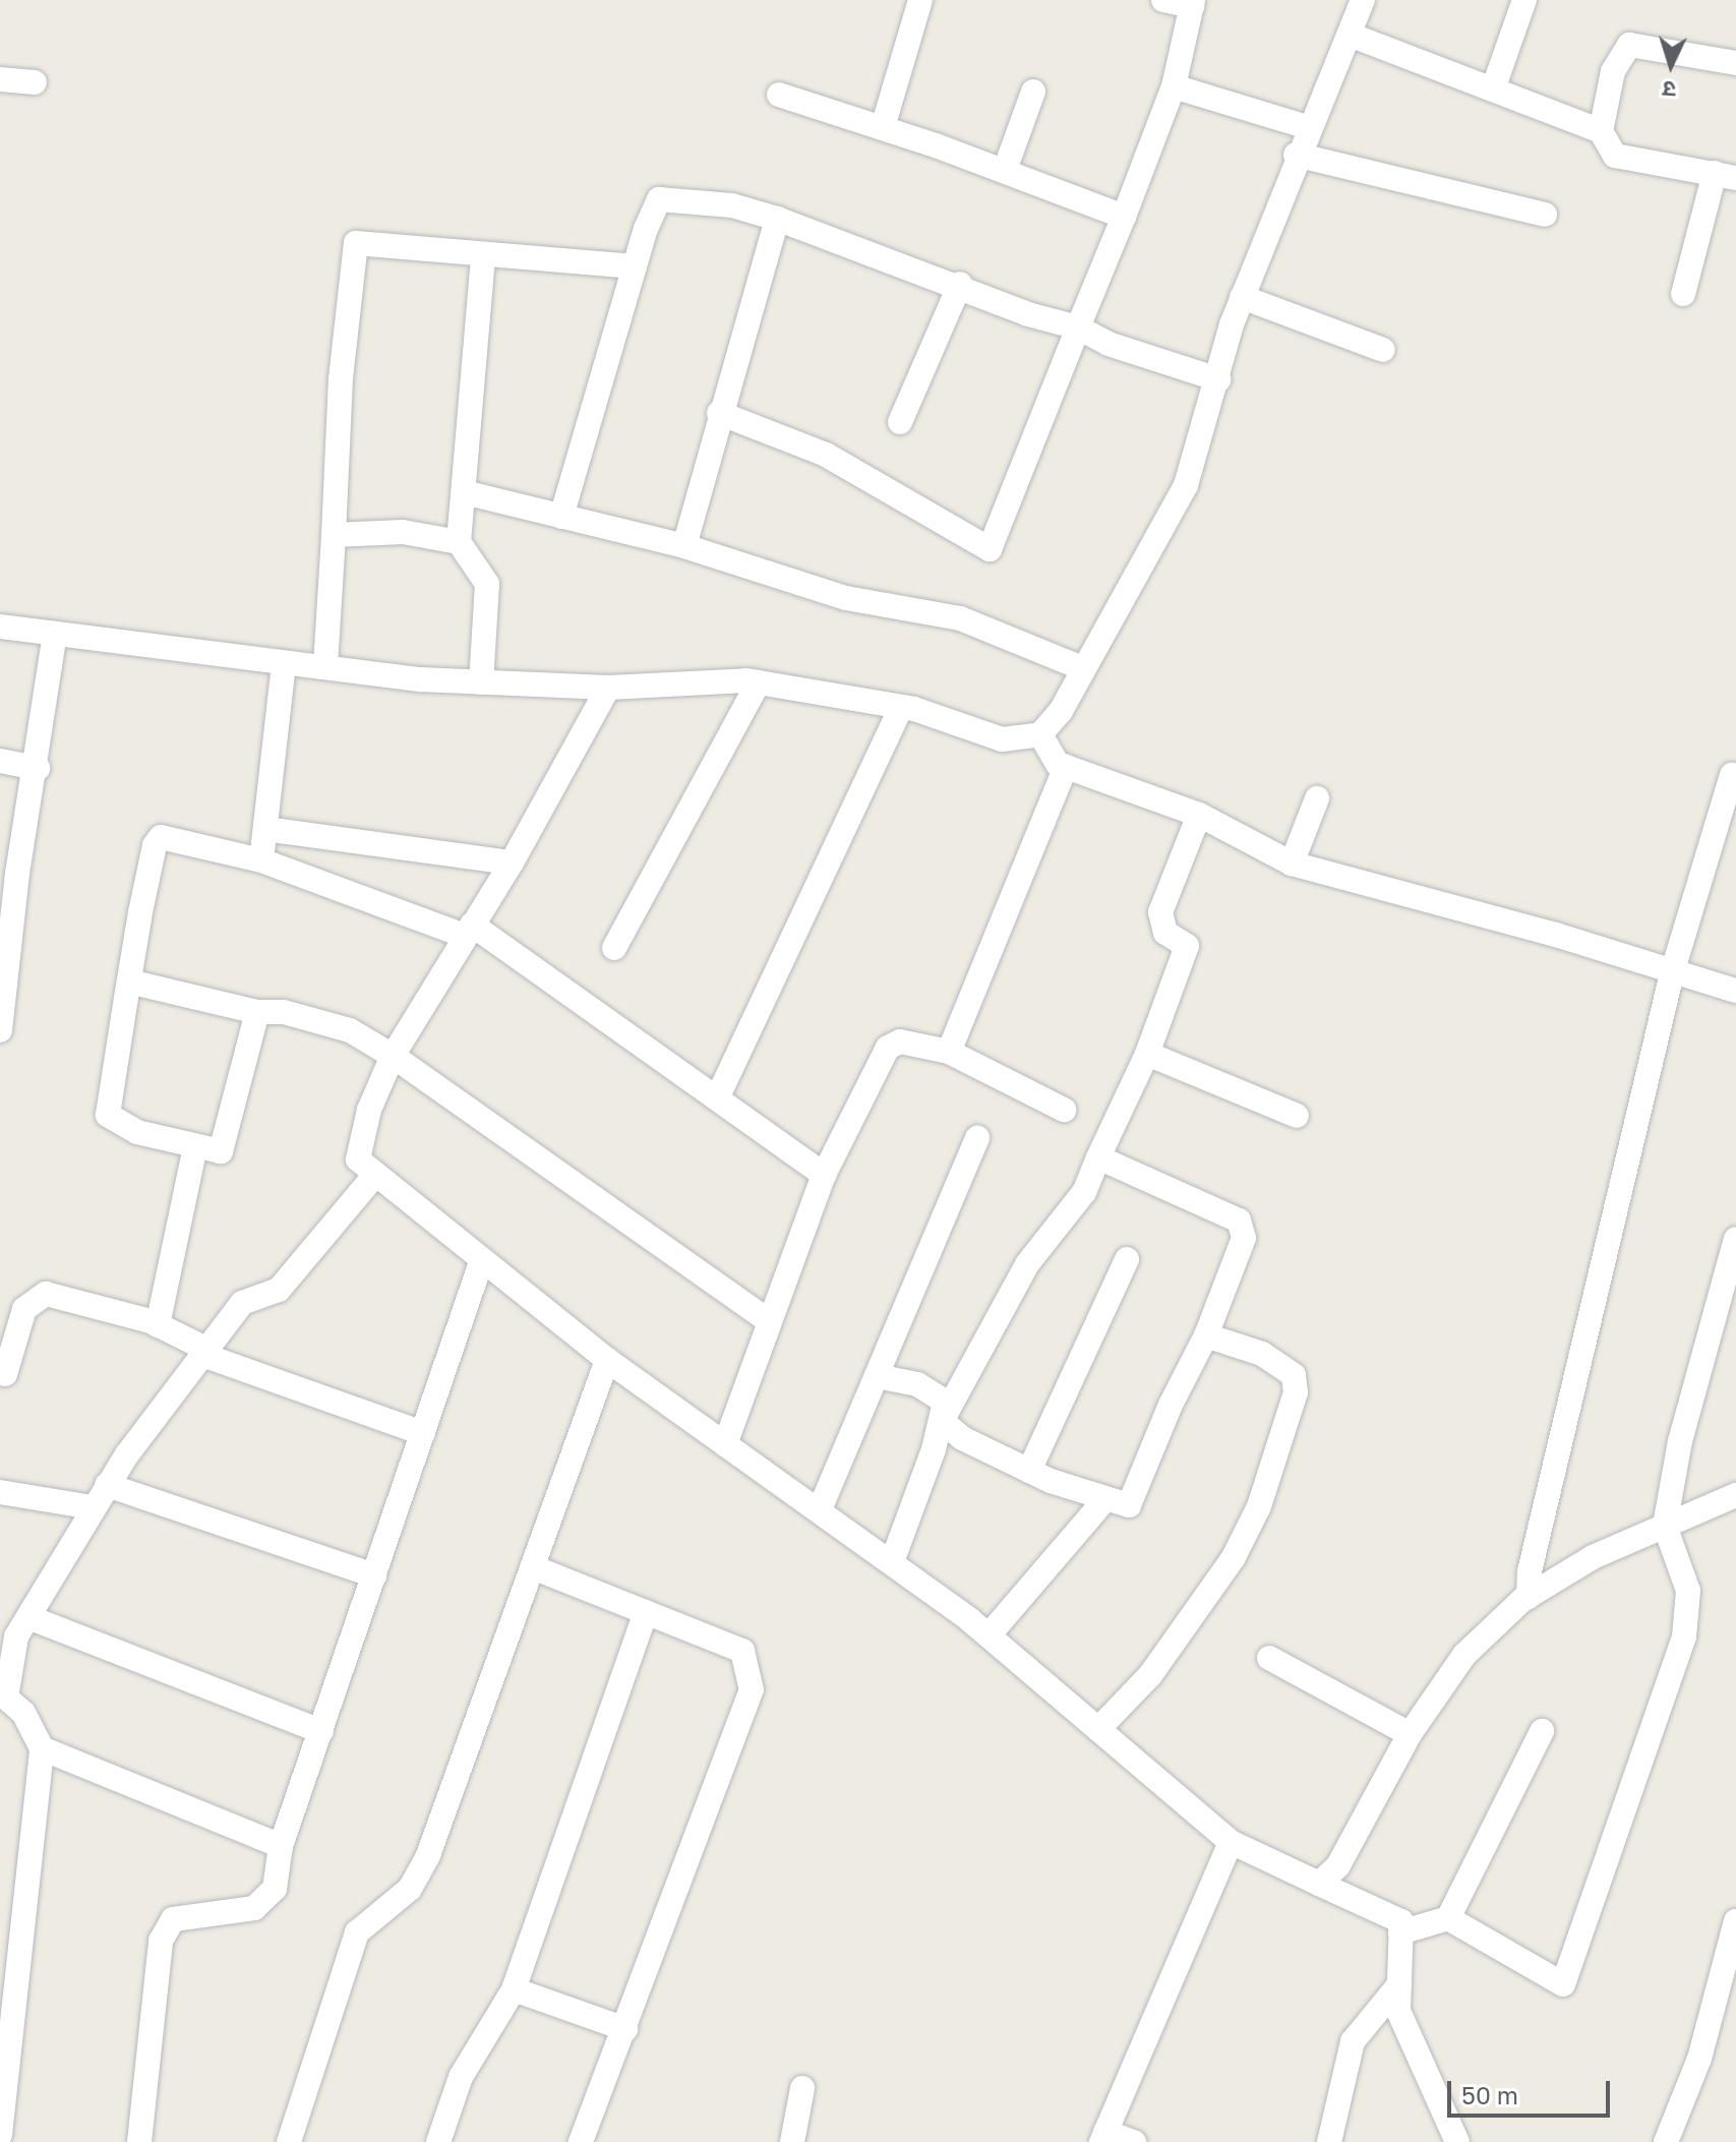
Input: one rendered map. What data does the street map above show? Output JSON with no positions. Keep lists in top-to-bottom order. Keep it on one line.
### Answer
{"scale_bar":"50 m","north":"bottom"}
